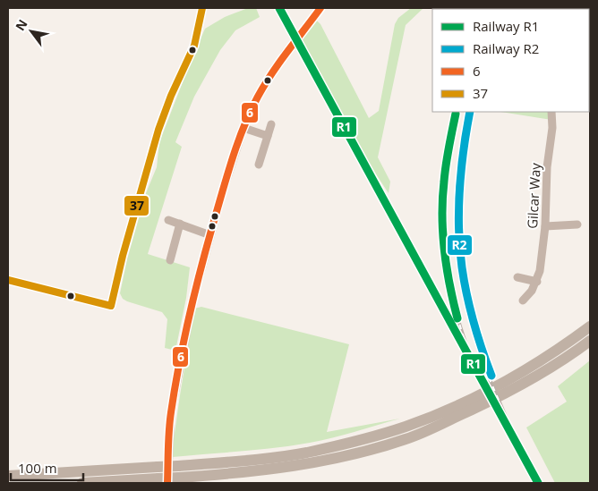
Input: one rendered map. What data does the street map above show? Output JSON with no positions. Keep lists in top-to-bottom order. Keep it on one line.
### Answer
{"streets":{"street":["Gilcar Way"]},"lines":["rail line R1","transit line 6","transit line 37","rail line R2"],"legend":["Railway R1","Railway R2","6","37"],"scale_bar":"100 m","north":"top left"}
